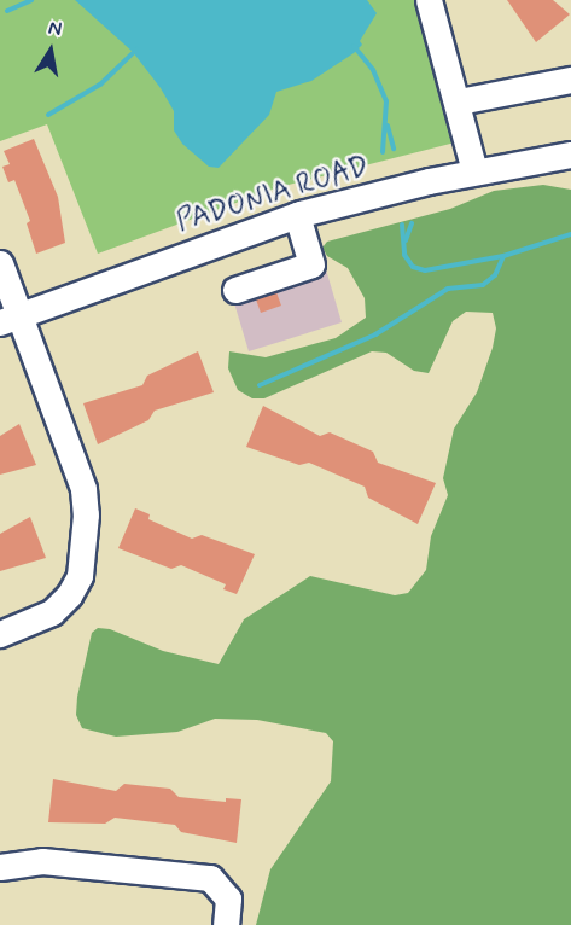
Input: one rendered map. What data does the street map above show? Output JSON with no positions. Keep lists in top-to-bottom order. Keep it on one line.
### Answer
{"streets":{"street":["PADONIA ROAD"]},"north":"top"}
